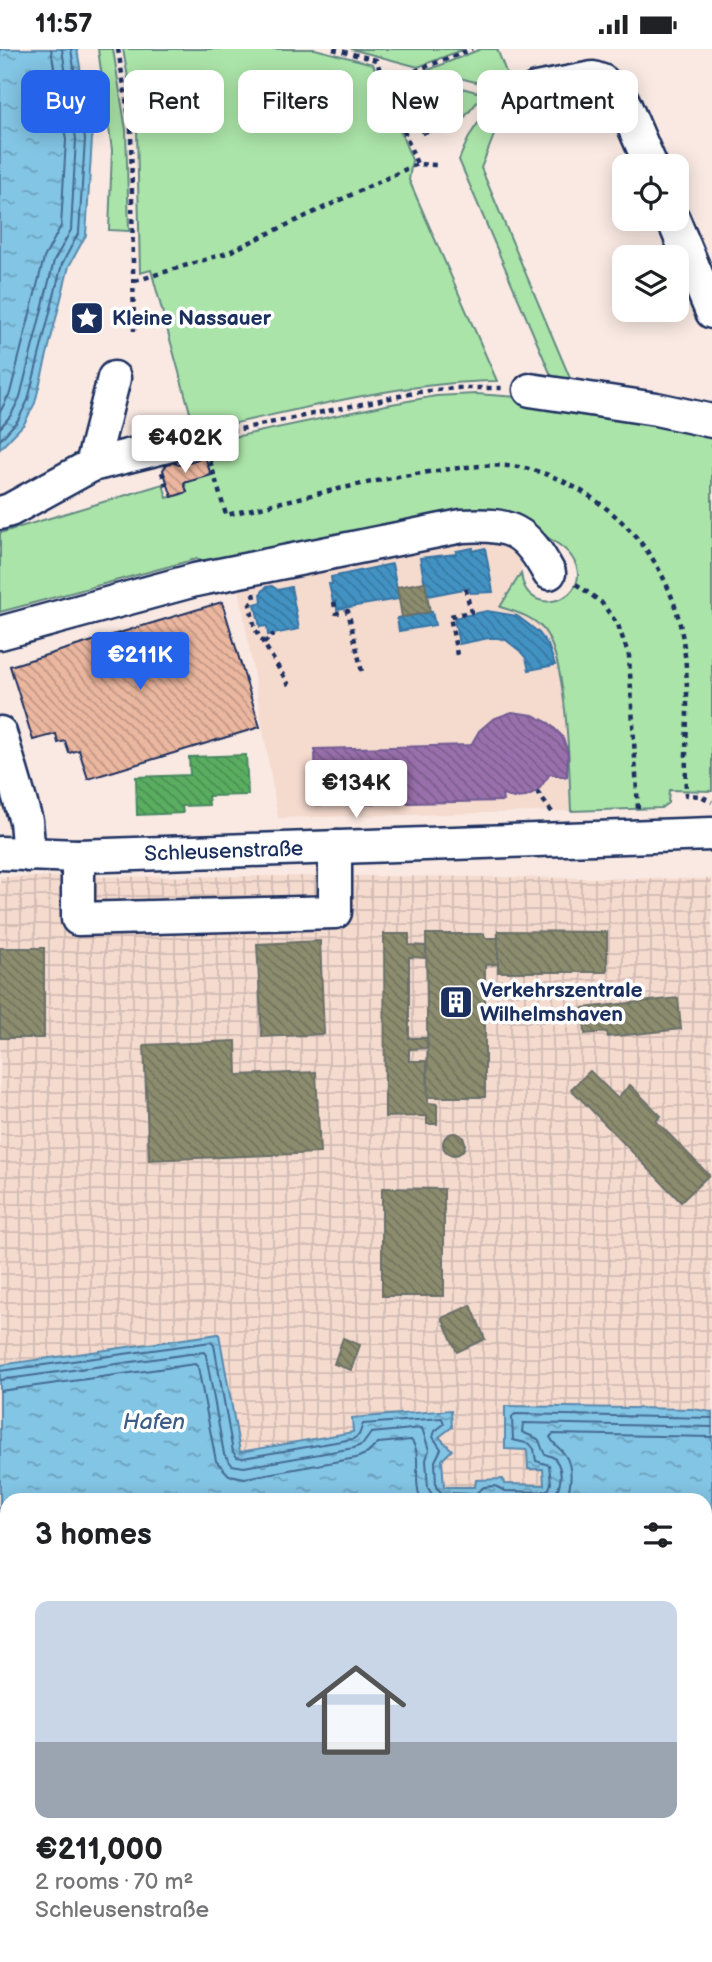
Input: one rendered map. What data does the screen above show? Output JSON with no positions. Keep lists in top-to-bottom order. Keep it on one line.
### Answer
{"streets":{"street":["Schleusenstraße"]},"water":["Hafen"],"places":{"place":["Kleine Nassauer"],"building":["Verkehrszentrale Wilhelmshaven"]},"page":{"status":"11:57","chip":["Buy","Rent","Filters","New","Apartment"],"price":["€402K","€211K","€134K"],"heading":"3 homes","list":[{"name":"€211,000","note":"2 rooms · 70 m² · Schleusenstraße"}]}}
